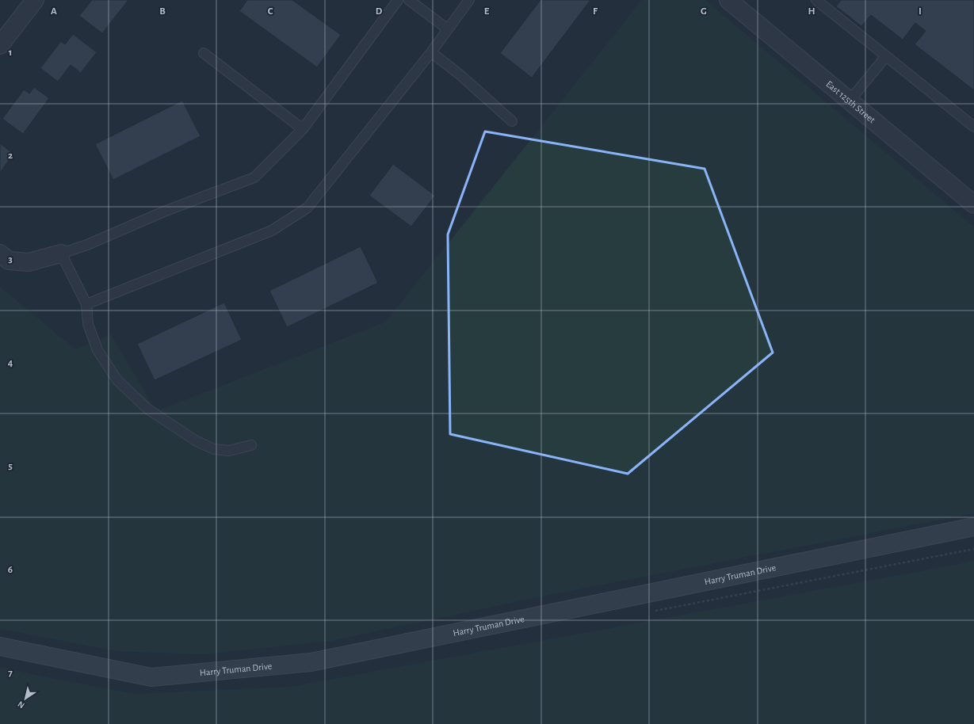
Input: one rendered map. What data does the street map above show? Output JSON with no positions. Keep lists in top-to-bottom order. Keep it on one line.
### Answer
{"streets":{"main road":["Harry Truman Drive"],"street":["East 125th Street"]},"north":"bottom left","grid":{"columns":["A","B","C","D","E","F","G","H","I"],"rows":["1","2","3","4","5","6","7"]}}
